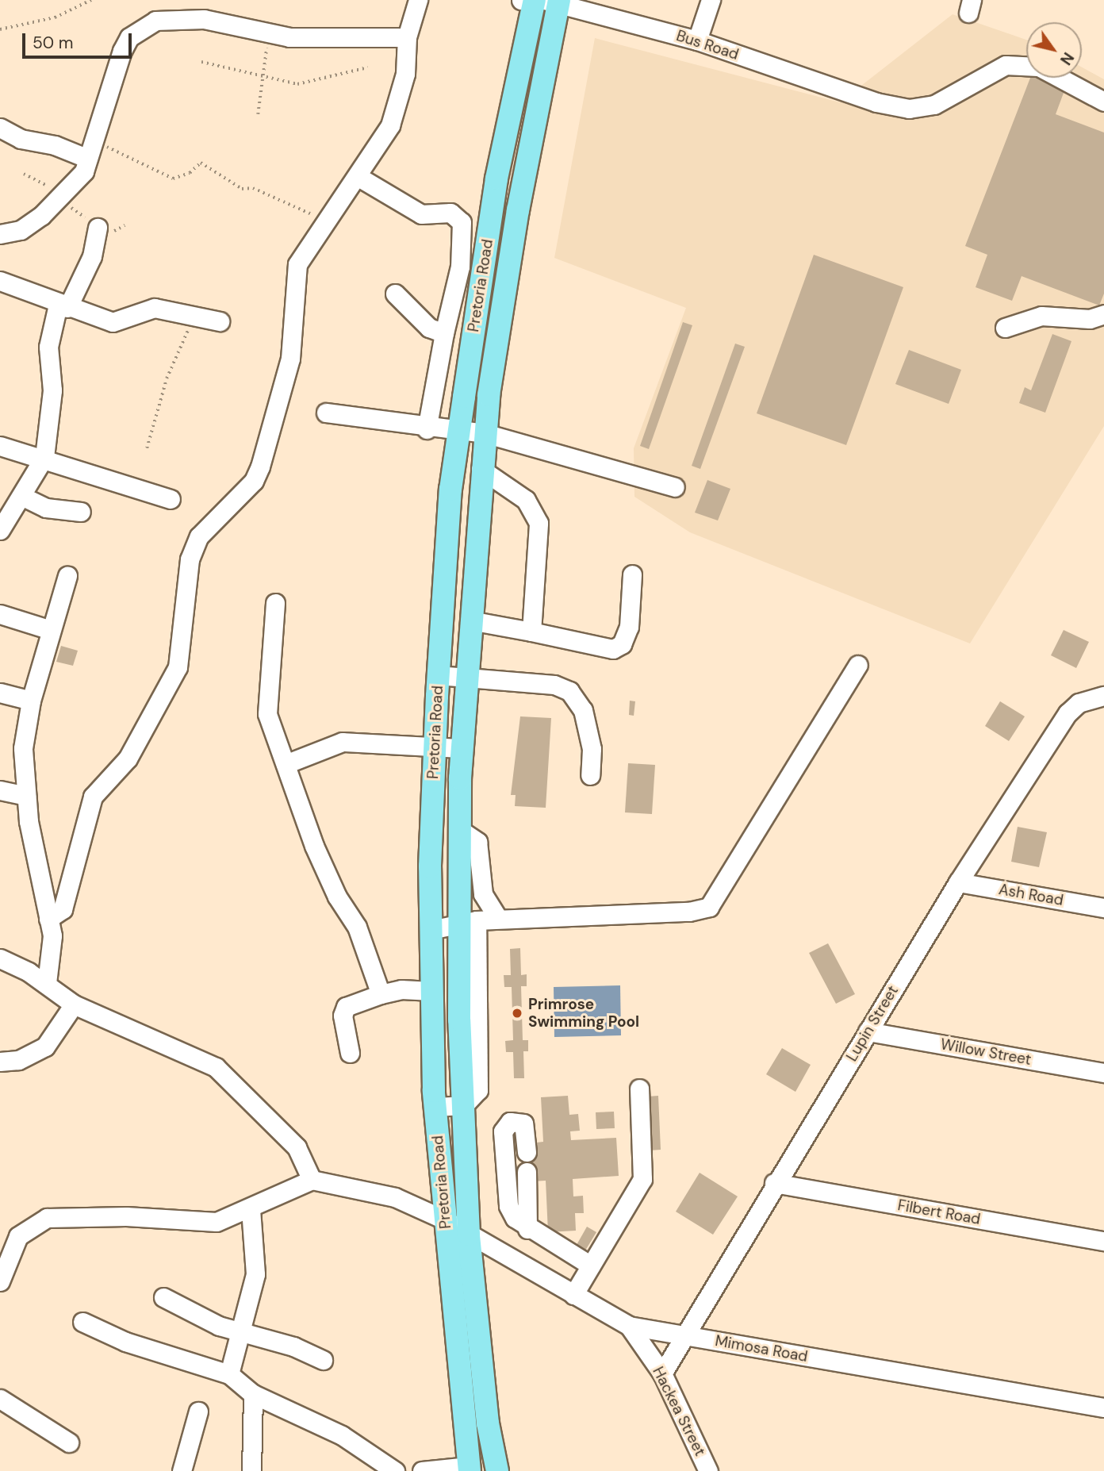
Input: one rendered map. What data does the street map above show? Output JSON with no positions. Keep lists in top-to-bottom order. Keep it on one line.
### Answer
{"streets":{"main road":["Pretoria Road"],"street":["Bus Road","Ash Road","Lupin Street","Willow Street","Filbert Road","Mimosa Road","Hackea Street"]},"crossings":[["Bus Road","Pretoria Road"],["Pretoria Road","Mimosa Road"],["Ash Road","Lupin Street"],["Lupin Street","Willow Street"],["Lupin Street","Filbert Road"],["Lupin Street","Mimosa Road"],["Lupin Street","Hackea Street"],["Mimosa Road","Hackea Street"]],"places":["Primrose Swimming Pool"],"scale_bar":"50 m","north":"bottom right"}
